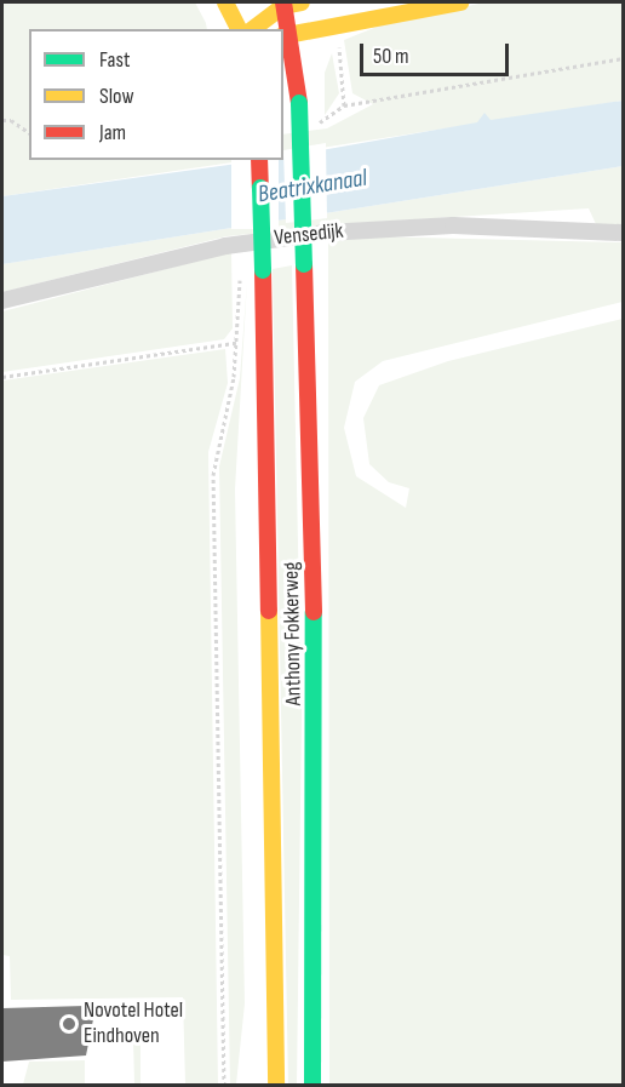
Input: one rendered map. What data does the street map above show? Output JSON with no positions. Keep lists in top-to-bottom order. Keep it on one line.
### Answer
{"streets":{"main road":["Anthony Fokkerweg"],"street":["Vensedijk"]},"water":["Beatrixkanaal"],"places":["Novotel Hotel Eindhoven"],"legend":["Fast","Slow","Jam"],"scale_bar":"50 m"}
